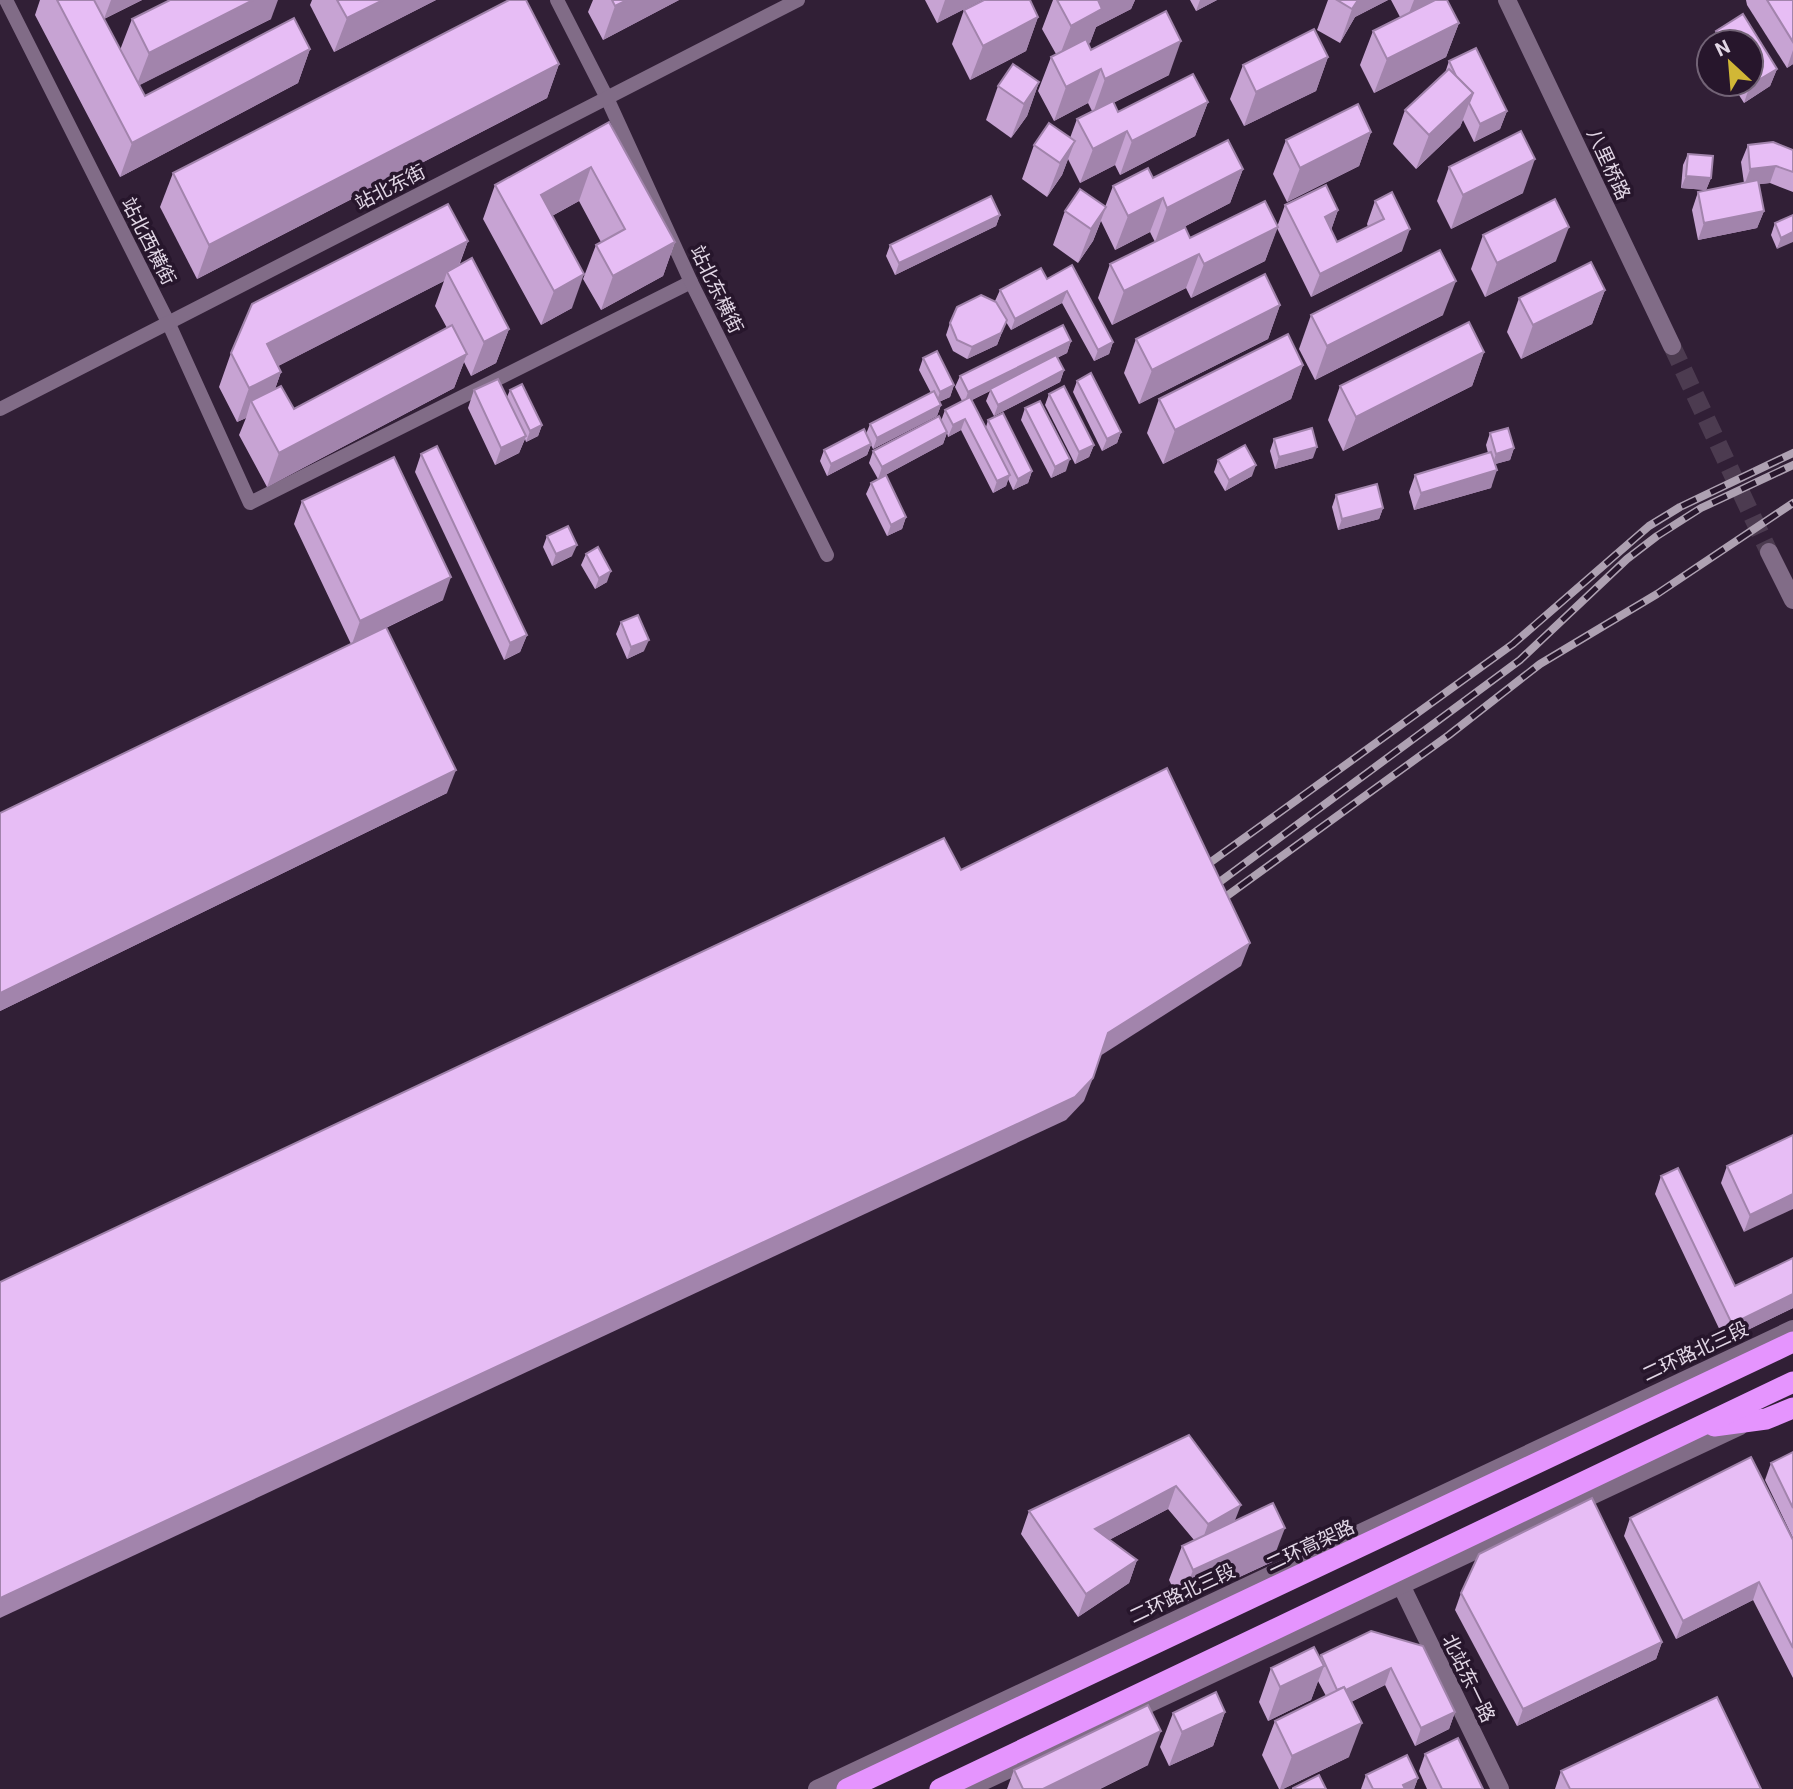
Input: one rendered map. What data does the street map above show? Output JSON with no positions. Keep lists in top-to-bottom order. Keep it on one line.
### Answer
{"streets":{"highway":["二环高架路"],"main road":["八里桥路","二环路北三段","北站东一路"],"street":["站北东街","站北西横街","站北东横街"]},"crossings":[["站北东街","站北西横街"],["站北东街","站北东横街"],["站北西横街","站北东横街"]],"north":"top left"}
